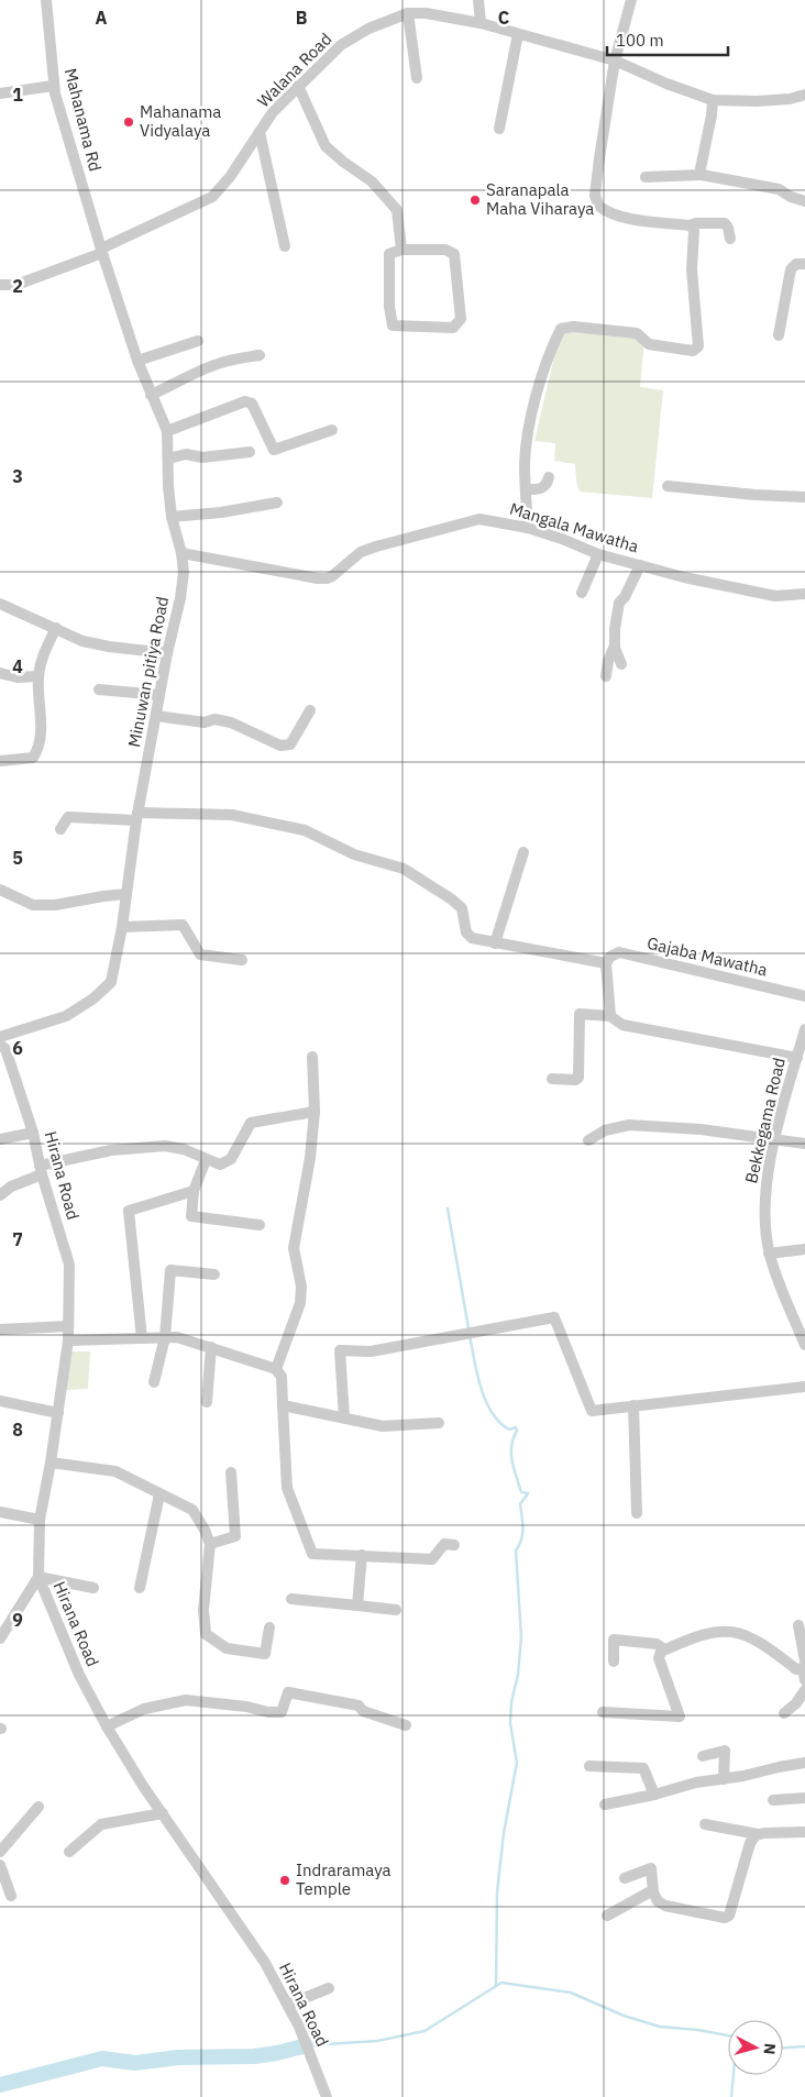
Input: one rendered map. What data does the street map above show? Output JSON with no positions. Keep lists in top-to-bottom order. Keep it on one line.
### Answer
{"streets":{"street":["Walana Road","Mahanama Rd","Mangala Mawatha","Minuwan pitiya Road","Gajaba Mawatha","Bekkegama Road","Hirana Road"]},"crossings":[["Walana Road","Mahanama Rd"],["Walana Road","Minuwan pitiya Road"],["Mahanama Rd","Minuwan pitiya Road"],["Mangala Mawatha","Minuwan pitiya Road"]],"places":["Mahanama Vidyalaya","Saranapala Maha Viharaya","Indraramaya Temple"],"scale_bar":"100 m","north":"right","grid":{"columns":["A","B","C"],"rows":["1","2","3","4","5","6","7","8","9"]}}
